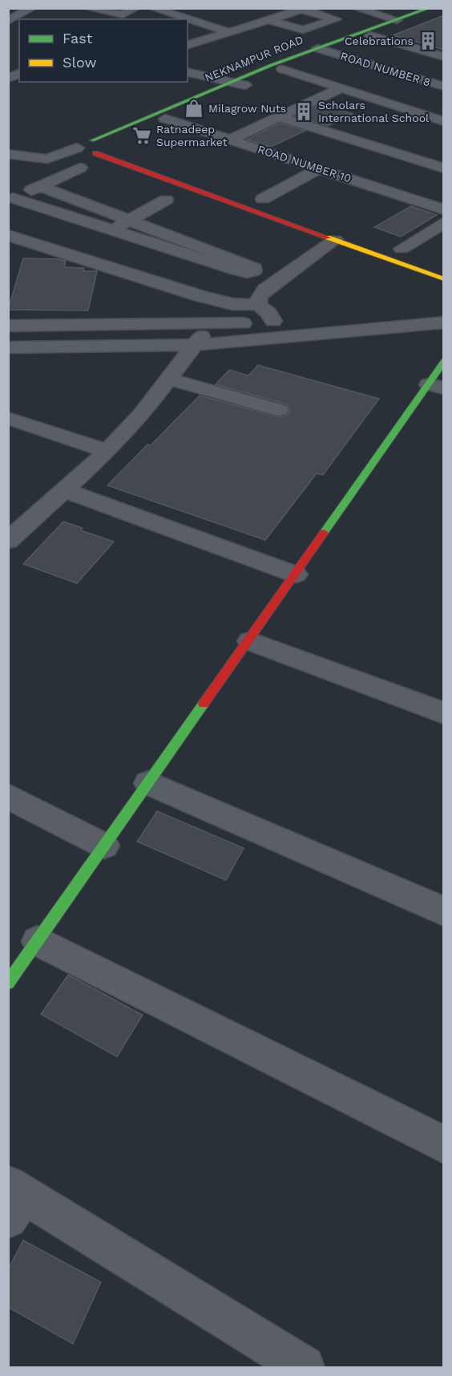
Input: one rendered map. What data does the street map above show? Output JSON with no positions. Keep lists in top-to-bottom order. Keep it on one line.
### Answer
{"streets":{"street":["NEKNAMPUR ROAD","ROAD NUMBER 8","ROAD NUMBER 10"]},"crossings":[["NEKNAMPUR ROAD","ROAD NUMBER 8"],["NEKNAMPUR ROAD","ROAD NUMBER 10"]],"places":{"building":["Celebrations","Scholars International School"],"shop":["Milagrow Nuts"],"supermarket":["Ratnadeep Supermarket"]},"legend":["Fast","Slow"]}
